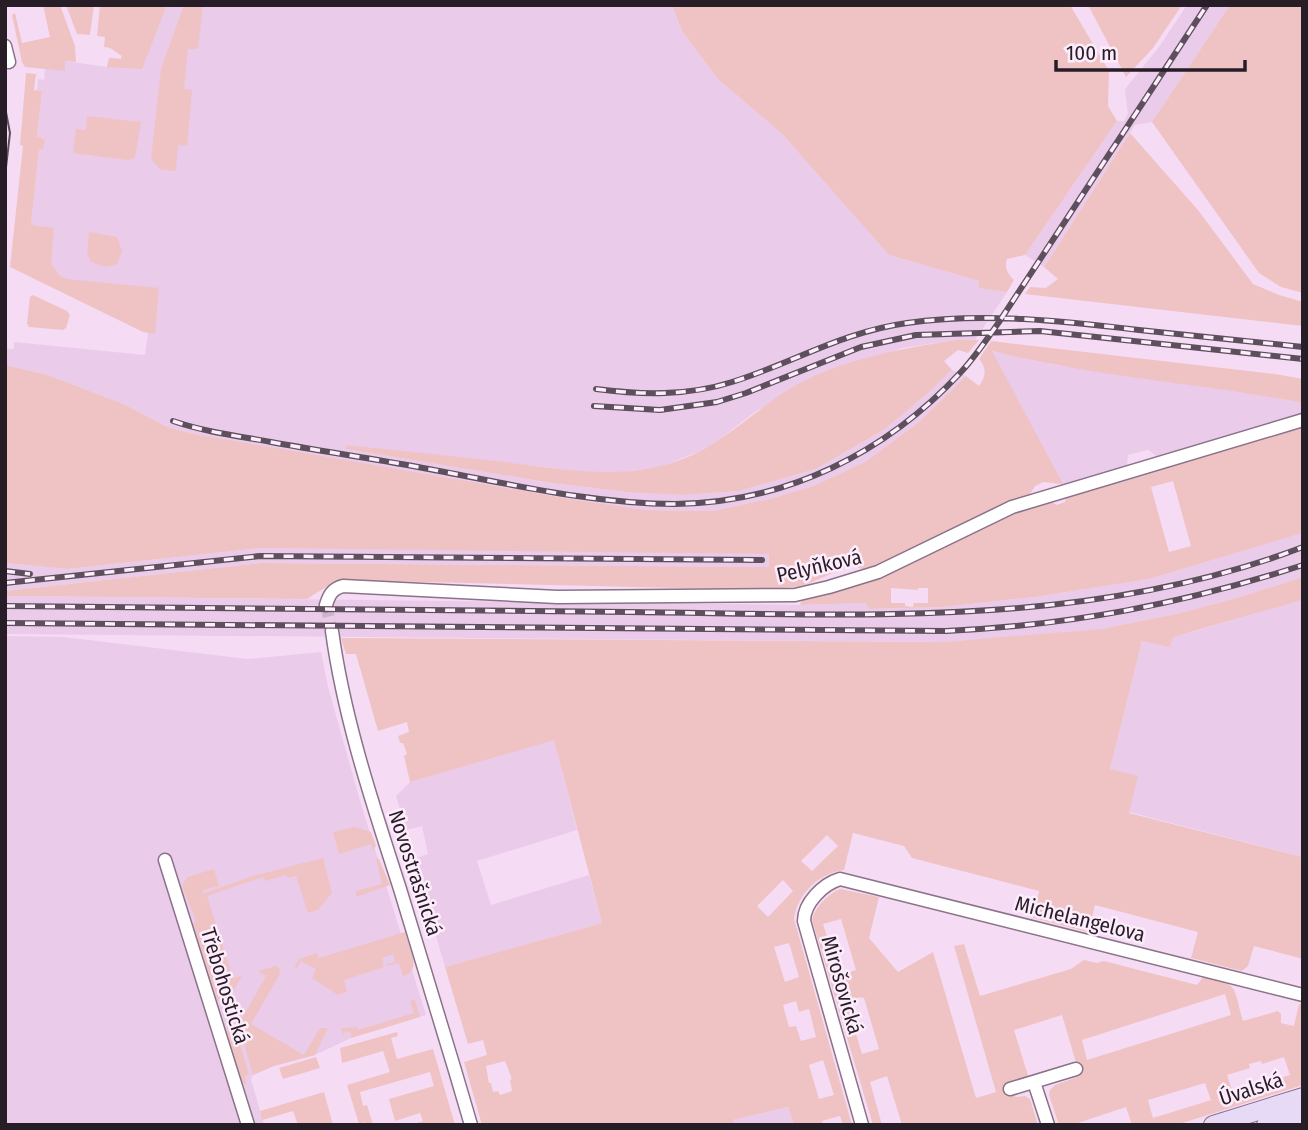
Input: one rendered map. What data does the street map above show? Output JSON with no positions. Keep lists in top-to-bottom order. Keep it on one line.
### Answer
{"streets":{"main road":["Úvalská"],"street":["Pelyňková","Novostrašnická","Michelangelova","Mirošovická","Třebohostická"]},"crossings":[["Michelangelova","Mirošovická"]],"scale_bar":"100 m"}
